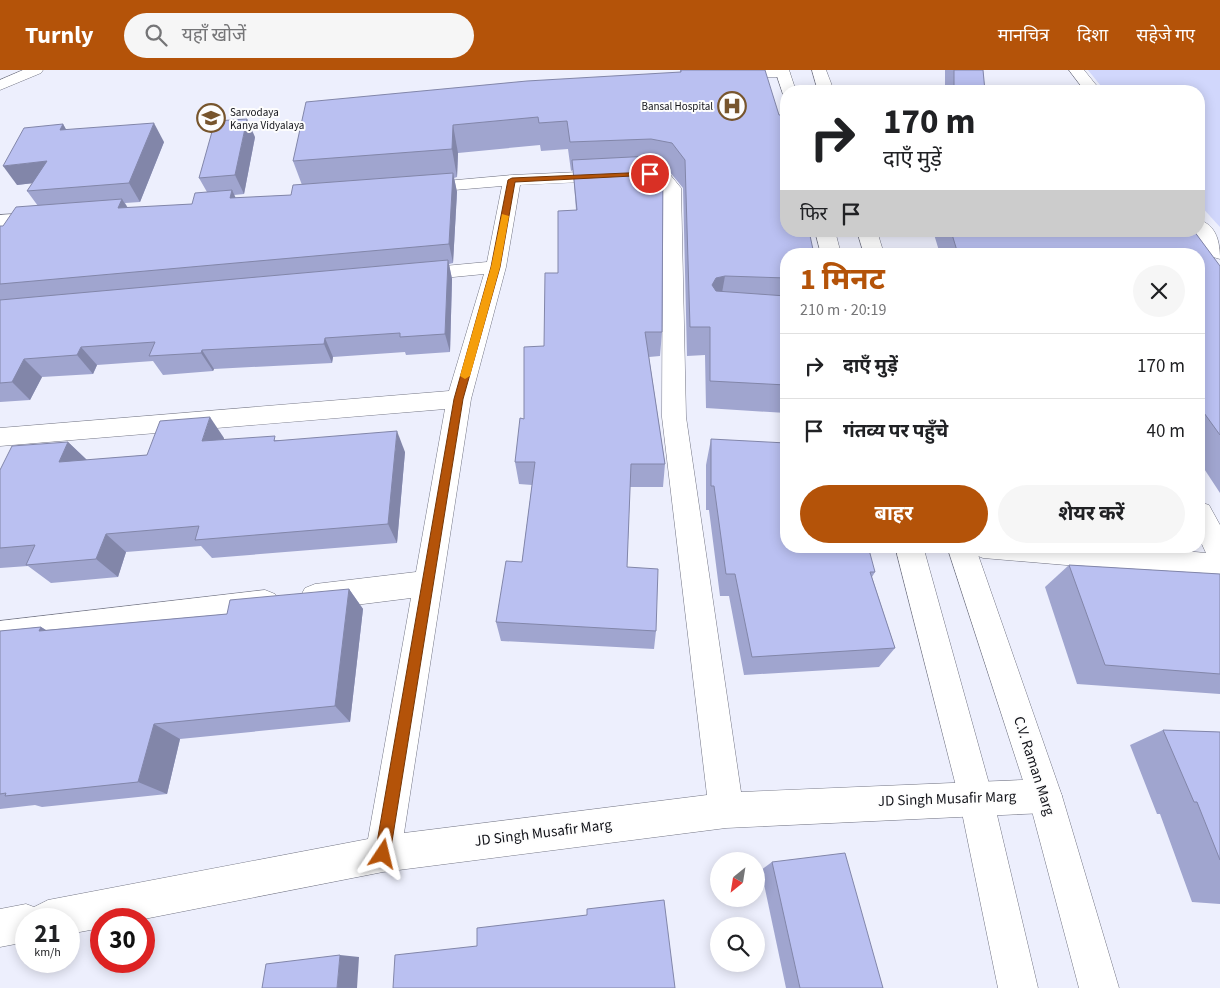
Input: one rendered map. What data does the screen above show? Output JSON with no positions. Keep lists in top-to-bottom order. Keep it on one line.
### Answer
{"streets":{"street":["C.V. Raman Marg","JD Singh Musafir Marg"]},"crossings":[["C.V. Raman Marg","JD Singh Musafir Marg"]],"places":{"hospital":["Bansal Hospital"],"school or university":["Sarvodaya Kanya Vidyalaya"]},"north":"bottom left","page":{"header":"Turnly","search":"यहाँ खोजें","nav":["मानचित्र","दिशा","सहेजे गए"],"turn":["170 m","दाएँ मुड़ें"],"then":"फिर","heading":["1 मिनट","210 m · 20:19"],"list":[{"name":"दाएँ मुड़ें","value":"170 m"},{"name":"गंतव्य पर पहुँचे","value":"40 m"}],"buttons":["बाहर","शेयर करें"],"speed":"21 km/h","limit":"30"}}
